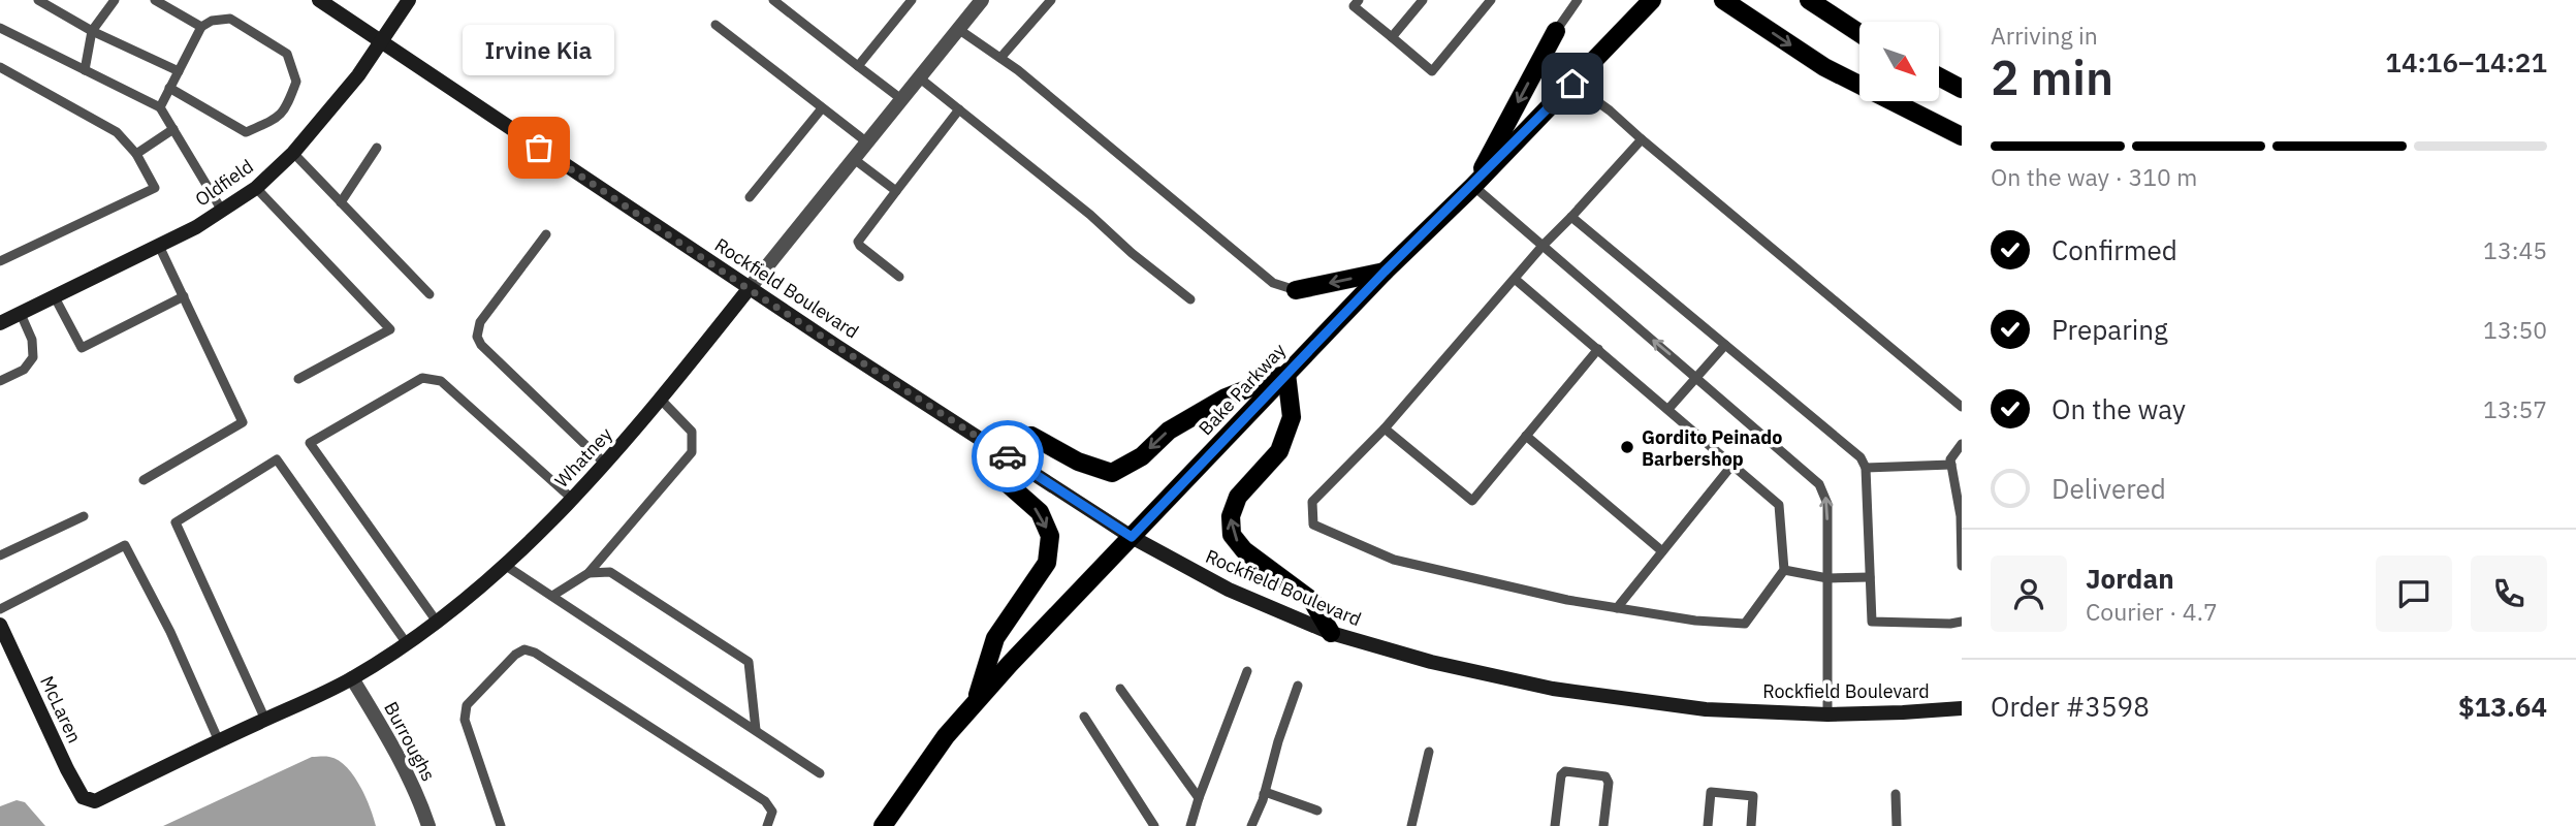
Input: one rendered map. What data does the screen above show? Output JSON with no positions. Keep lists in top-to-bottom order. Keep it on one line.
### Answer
{"streets":{"main road":["Bake Parkway"],"street":["Oldfield","Rockfield Boulevard","Whatney","McLaren","Burroughs"]},"crossings":[["Oldfield","Rockfield Boulevard"],["Rockfield Boulevard","Bake Parkway"],["Rockfield Boulevard","Whatney"],["Whatney","McLaren"],["Whatney","Burroughs"]],"places":["Irvine Kia","Gordito Peinado Barbershop"],"north":"bottom right","page":{"heading":["2 min","Arriving in","14:16–14:21"],"panel":["Jordan","Courier · 4.7","Order #3598","$13.64"],"bubble":"Irvine Kia","bar":"On the way · 310 m","list":[["Confirmed","13:45"],["Preparing","13:50"],["On the way","13:57"],"Delivered"]}}
